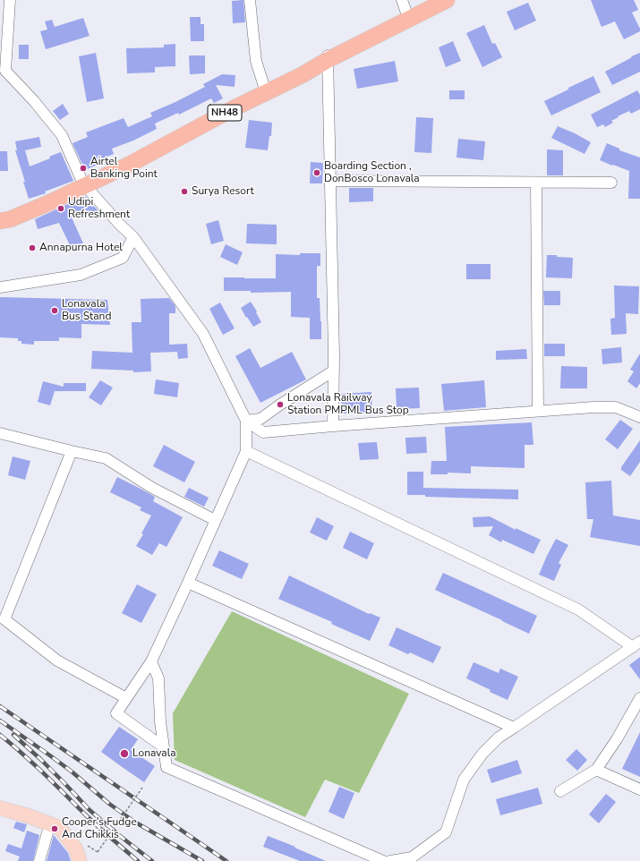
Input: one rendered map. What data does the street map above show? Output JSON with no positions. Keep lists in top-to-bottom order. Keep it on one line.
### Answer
{"streets":{"highway":["NH48"]},"places":["Airtel Banking Point","Boarding Section , DonBosco Lonavala","Surya Resort","Udipi Refreshment","Annapurna Hotel","Lonavala Bus Stand","Lonavala Railway Station PMPML Bus Stop","Lonavala","Cooper's Fudge And Chikkis"]}
